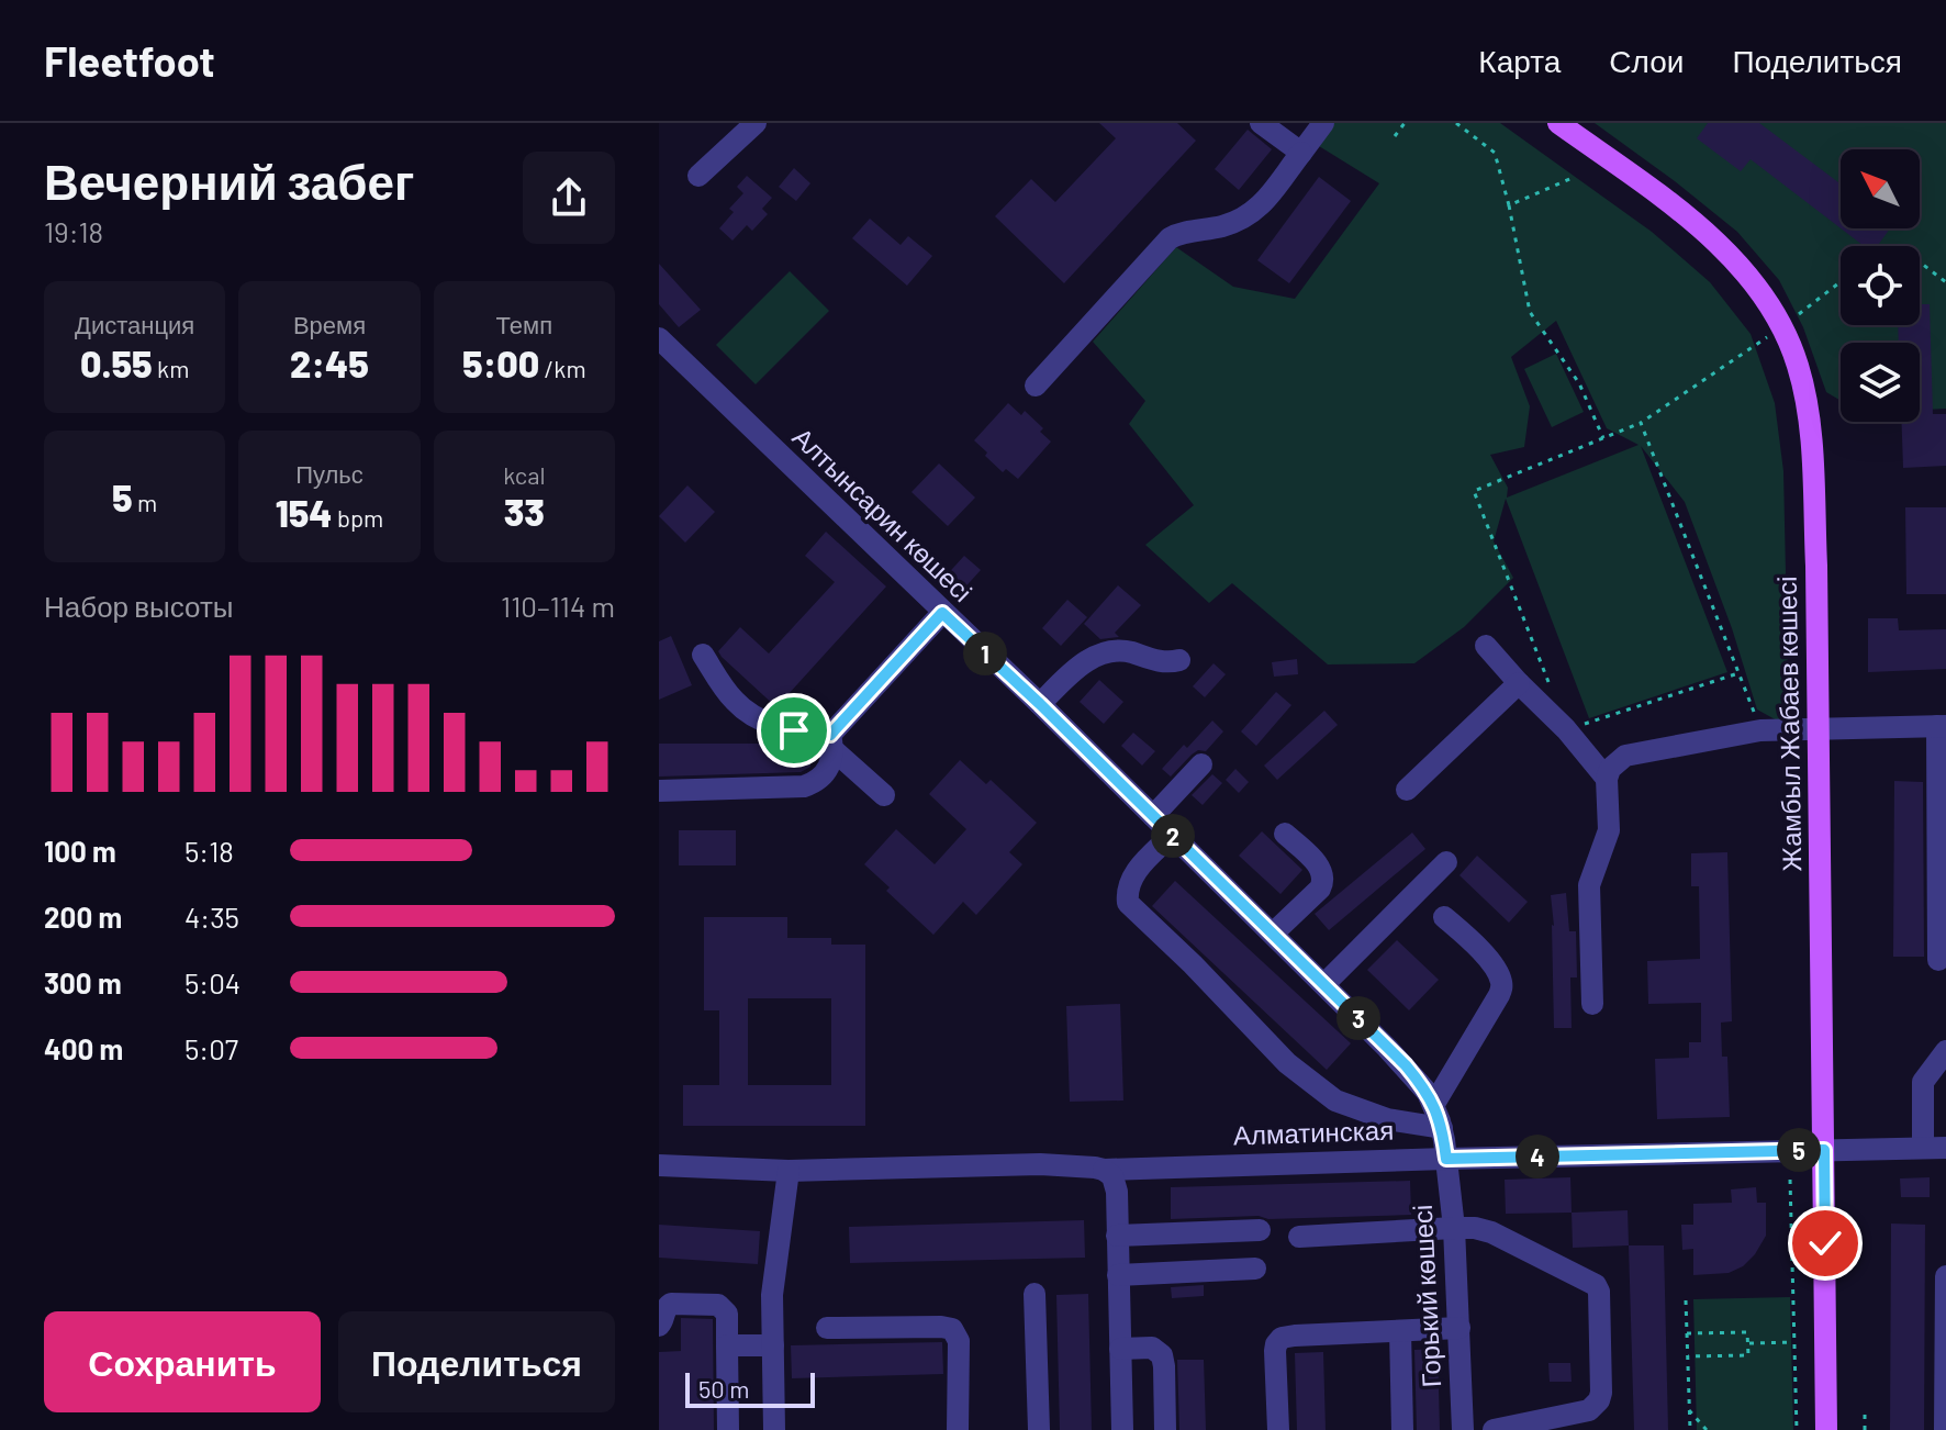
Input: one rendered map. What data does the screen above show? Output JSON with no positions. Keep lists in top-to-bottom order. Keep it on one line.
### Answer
{"streets":{"main road":["Жамбыл Жабаев көшесі"],"street":["Алтынсарин көшесі","Алматинская","Горький көшесі"]},"crossings":[["Алтынсарин көшесі","Алматинская"],["Алтынсарин көшесі","Горький көшесі"],["Жамбыл Жабаев көшесі","Алматинская"],["Алматинская","Горький көшесі"]],"scale_bar":"50 m","north":"top left","page":{"header":"Fleetfoot","nav":["Карта","Слои","Поделиться"],"heading":["Вечерний забег","19:18"],"stats":[["Дистанция","0.55 km"],["Время","2:45"],["Темп","5:00 /km"],["5 m"],["Пульс","154 bpm"],["kcal","33"]],"chart":["Набор высоты","110–114 m"],"pins":["1","2","3","5","4"],"list":[{"name":"100 m","note":"5:18"},{"name":"200 m","note":"4:35"},{"name":"300 m","note":"5:04"},{"name":"400 m","note":"5:07"}],"buttons":["Сохранить","Поделиться"],"scale":"50 m"}}
